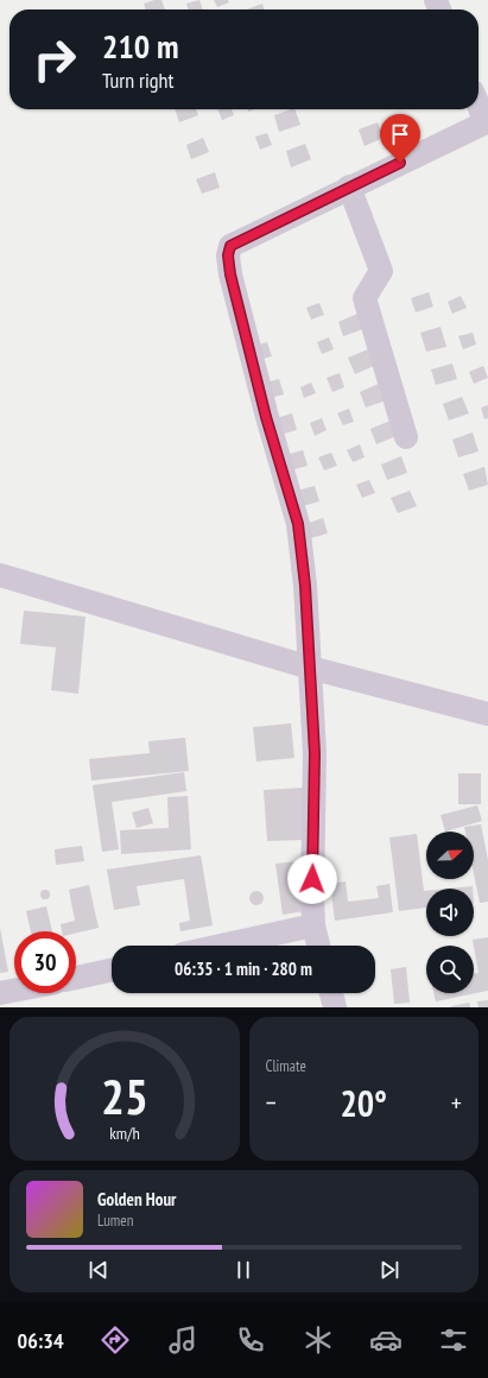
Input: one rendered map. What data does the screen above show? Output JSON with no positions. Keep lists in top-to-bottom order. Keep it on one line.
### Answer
{"north":"right","page":{"turn":["210 m","Turn right"],"limit":"30","trip":"06:35 · 1 min · 280 m","tile":"Climate","heat":["−","20°","+"],"song":["Golden Hour","Lumen"],"tabs":"06:34","gauge":["25","km/h"]}}
